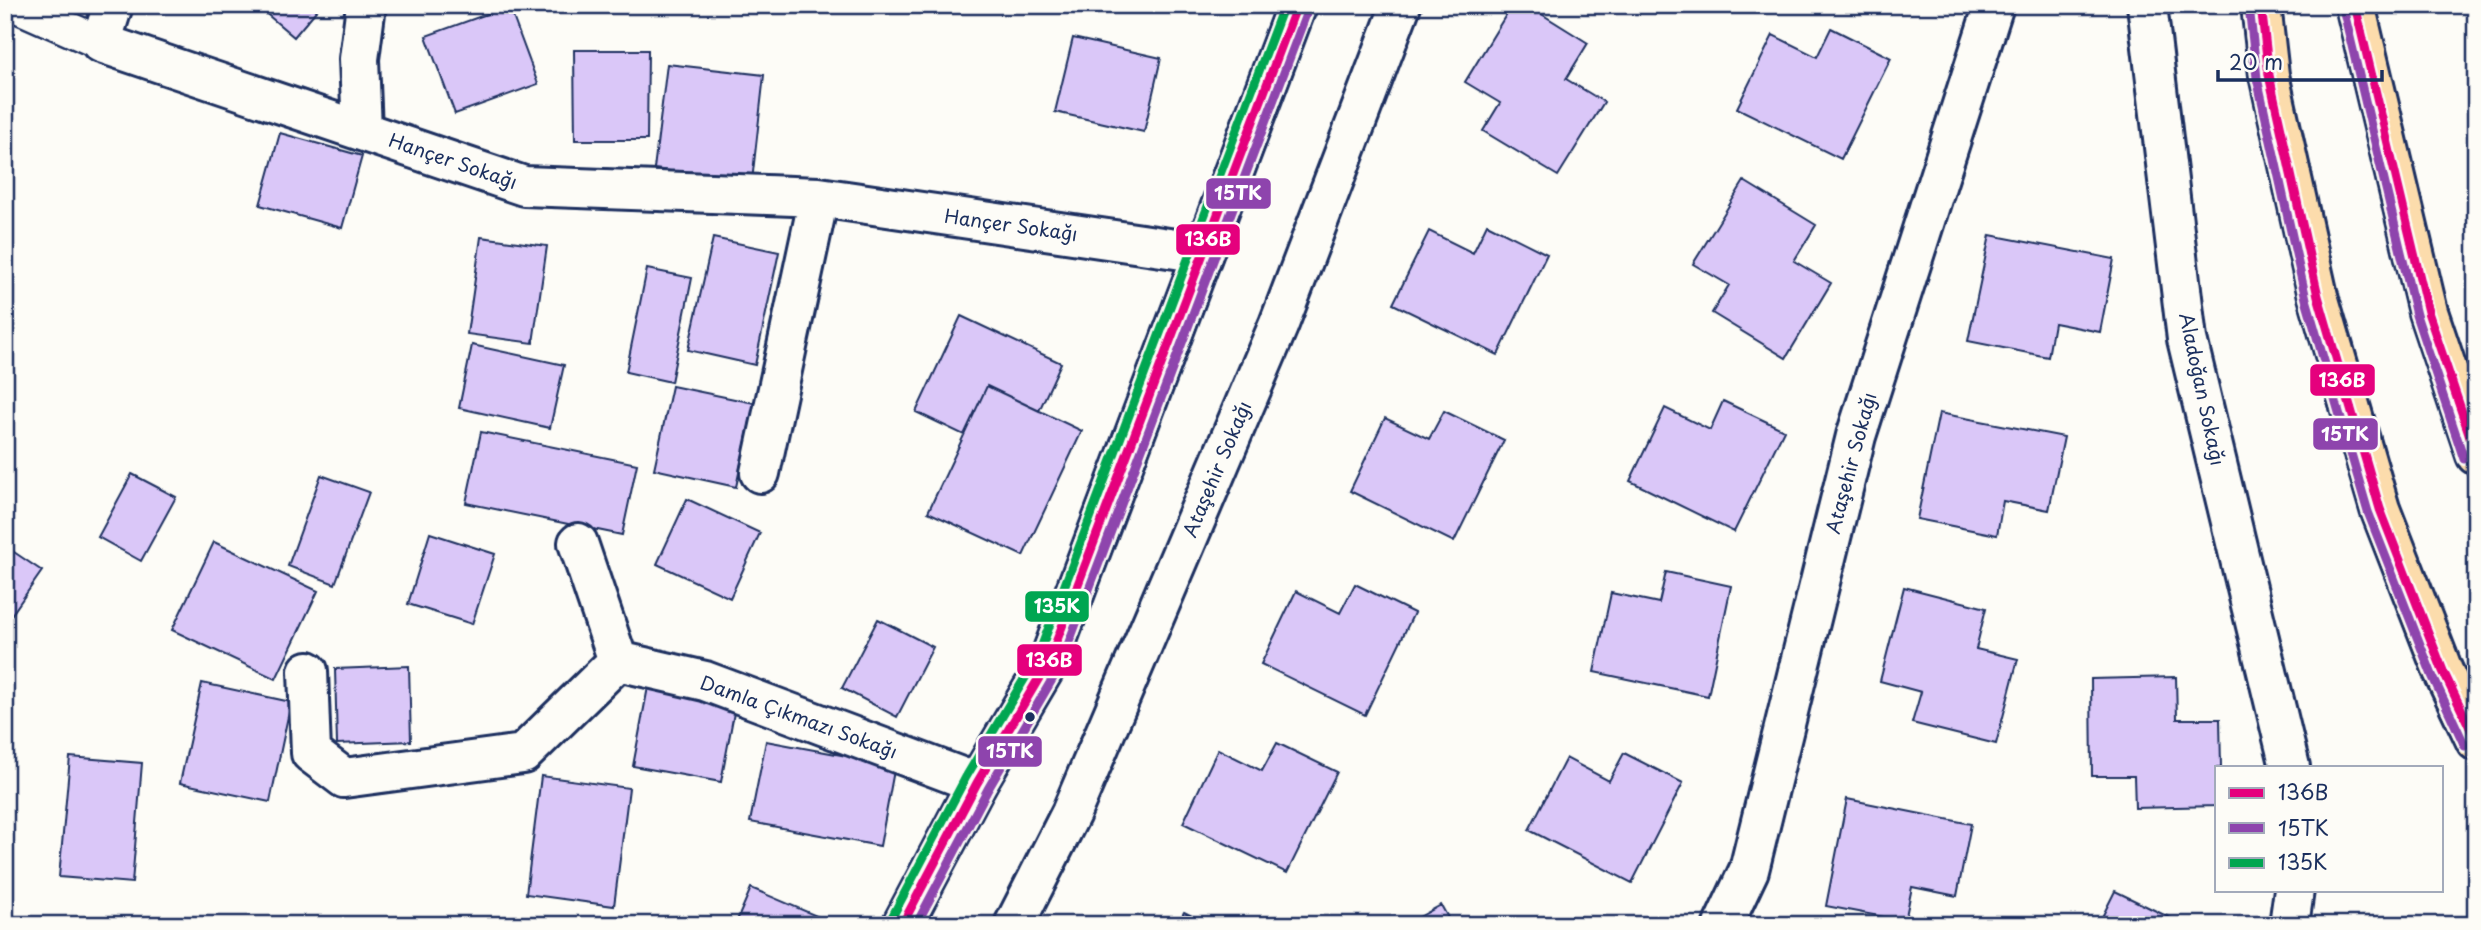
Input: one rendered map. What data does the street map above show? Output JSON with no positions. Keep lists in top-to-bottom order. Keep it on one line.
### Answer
{"streets":{"street":["Hançer Sokağı","Aladoğan Sokağı","Ataşehir Sokağı","Damla Çıkmazı Sokağı"]},"lines":["transit line 136B","transit line 135K","transit line 15TK"],"legend":["136B","15TK","135K"],"scale_bar":"20 m"}
